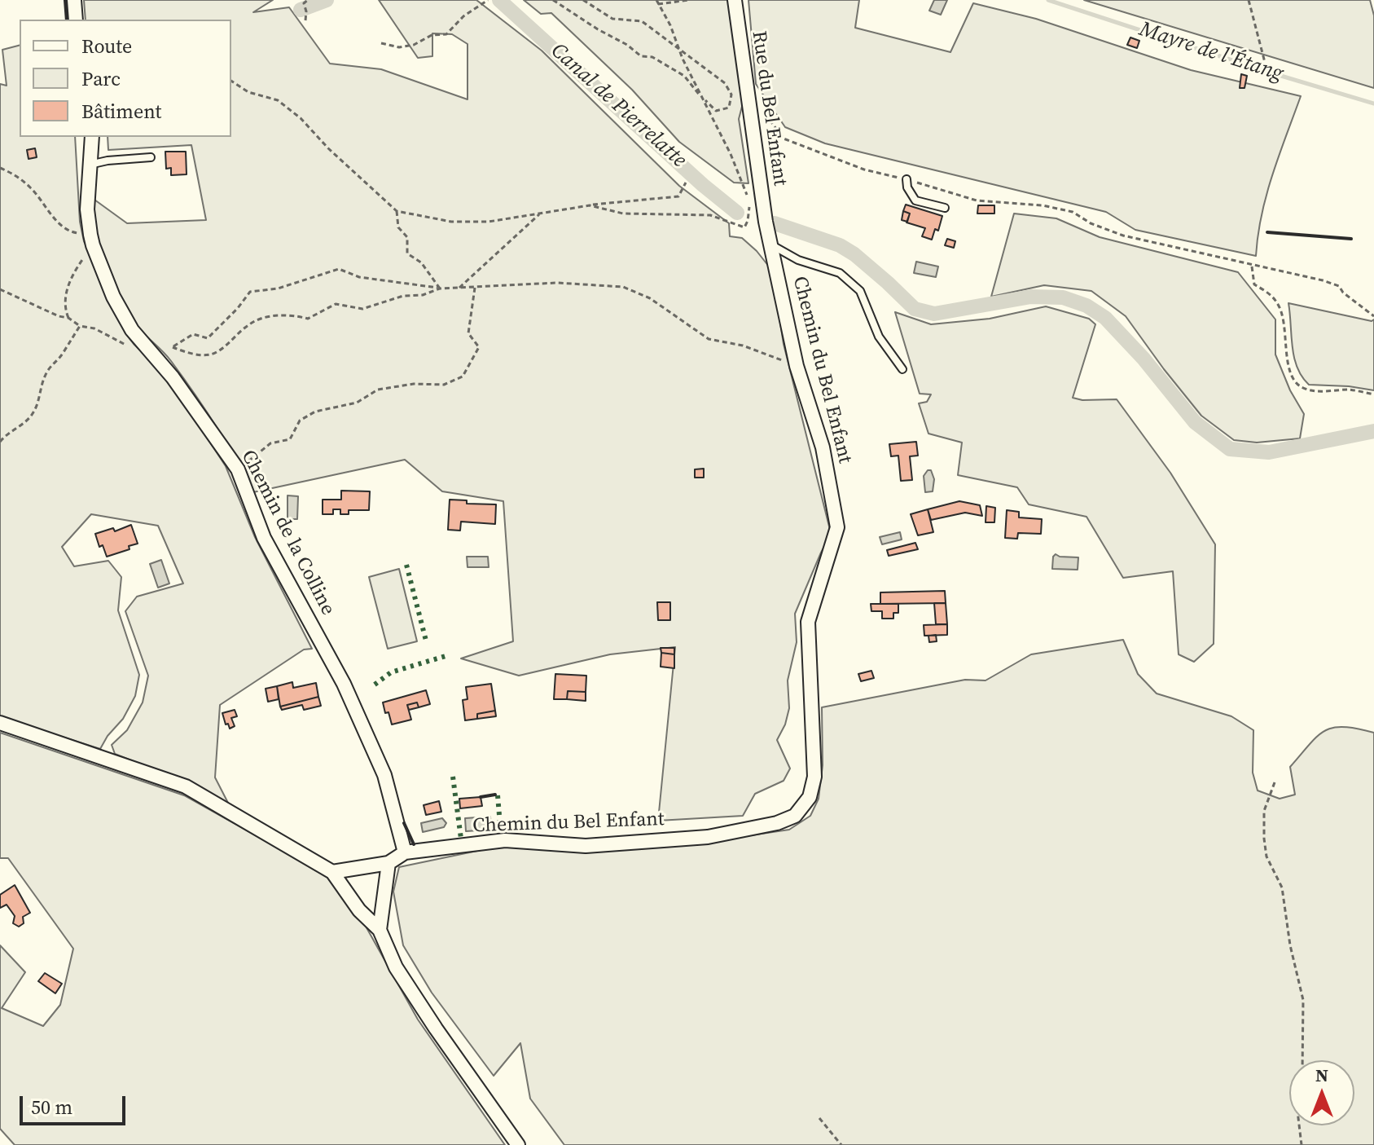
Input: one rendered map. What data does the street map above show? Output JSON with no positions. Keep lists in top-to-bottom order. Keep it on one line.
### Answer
{"streets":{"street":["Rue du Bel Enfant","Chemin du Bel Enfant","Chemin de la Colline"]},"crossings":[["Rue du Bel Enfant","Chemin du Bel Enfant"],["Chemin du Bel Enfant","Chemin de la Colline"]],"water":["Mayre de l'Étang","Canal de Pierrelatte"],"legend":["Route","Parc","Bâtiment"],"scale_bar":"50 m","north":"top"}
